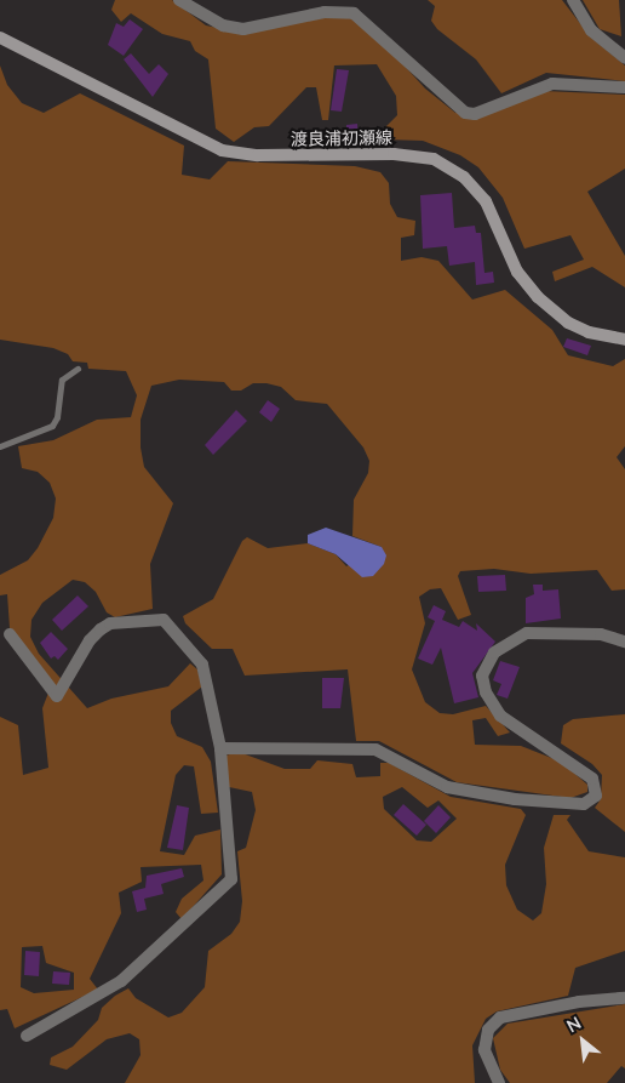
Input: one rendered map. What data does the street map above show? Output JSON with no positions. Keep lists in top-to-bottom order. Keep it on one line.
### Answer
{"streets":{"main road":["渡良浦初瀬線"]},"north":"top left"}
